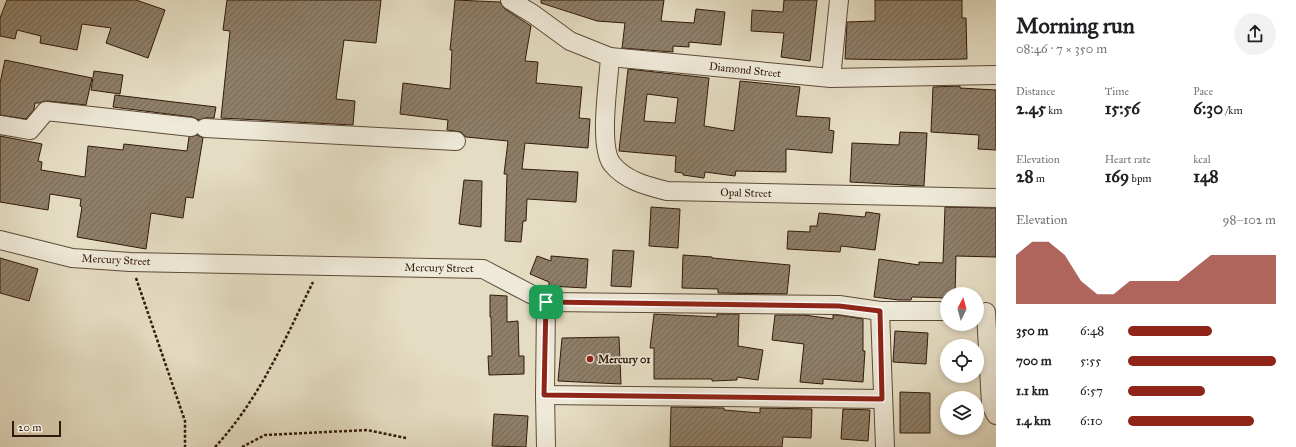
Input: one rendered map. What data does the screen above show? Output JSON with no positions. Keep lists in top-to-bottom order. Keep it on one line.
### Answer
{"streets":{"street":["Diamond Street","Opal Street","Mercury Street"]},"crossings":[["Diamond Street","Opal Street"]],"places":["Mercury 01"],"scale_bar":"20 m","north":"top","page":{"heading":["Morning run","08:46 · 7 × 350 m"],"stats":[["Distance","2.45 km"],["Time","15:56"],["Pace","6:30 /km"],["Elevation","28 m"],["Heart rate","169 bpm"],["kcal","148"]],"chart":["Elevation","98–102 m"],"list":[{"name":"350 m","note":"6:48"},{"name":"700 m","note":"5:55"},{"name":"1.1 km","note":"6:57"},{"name":"1.4 km","note":"6:10"}],"scale":"20 m"}}
